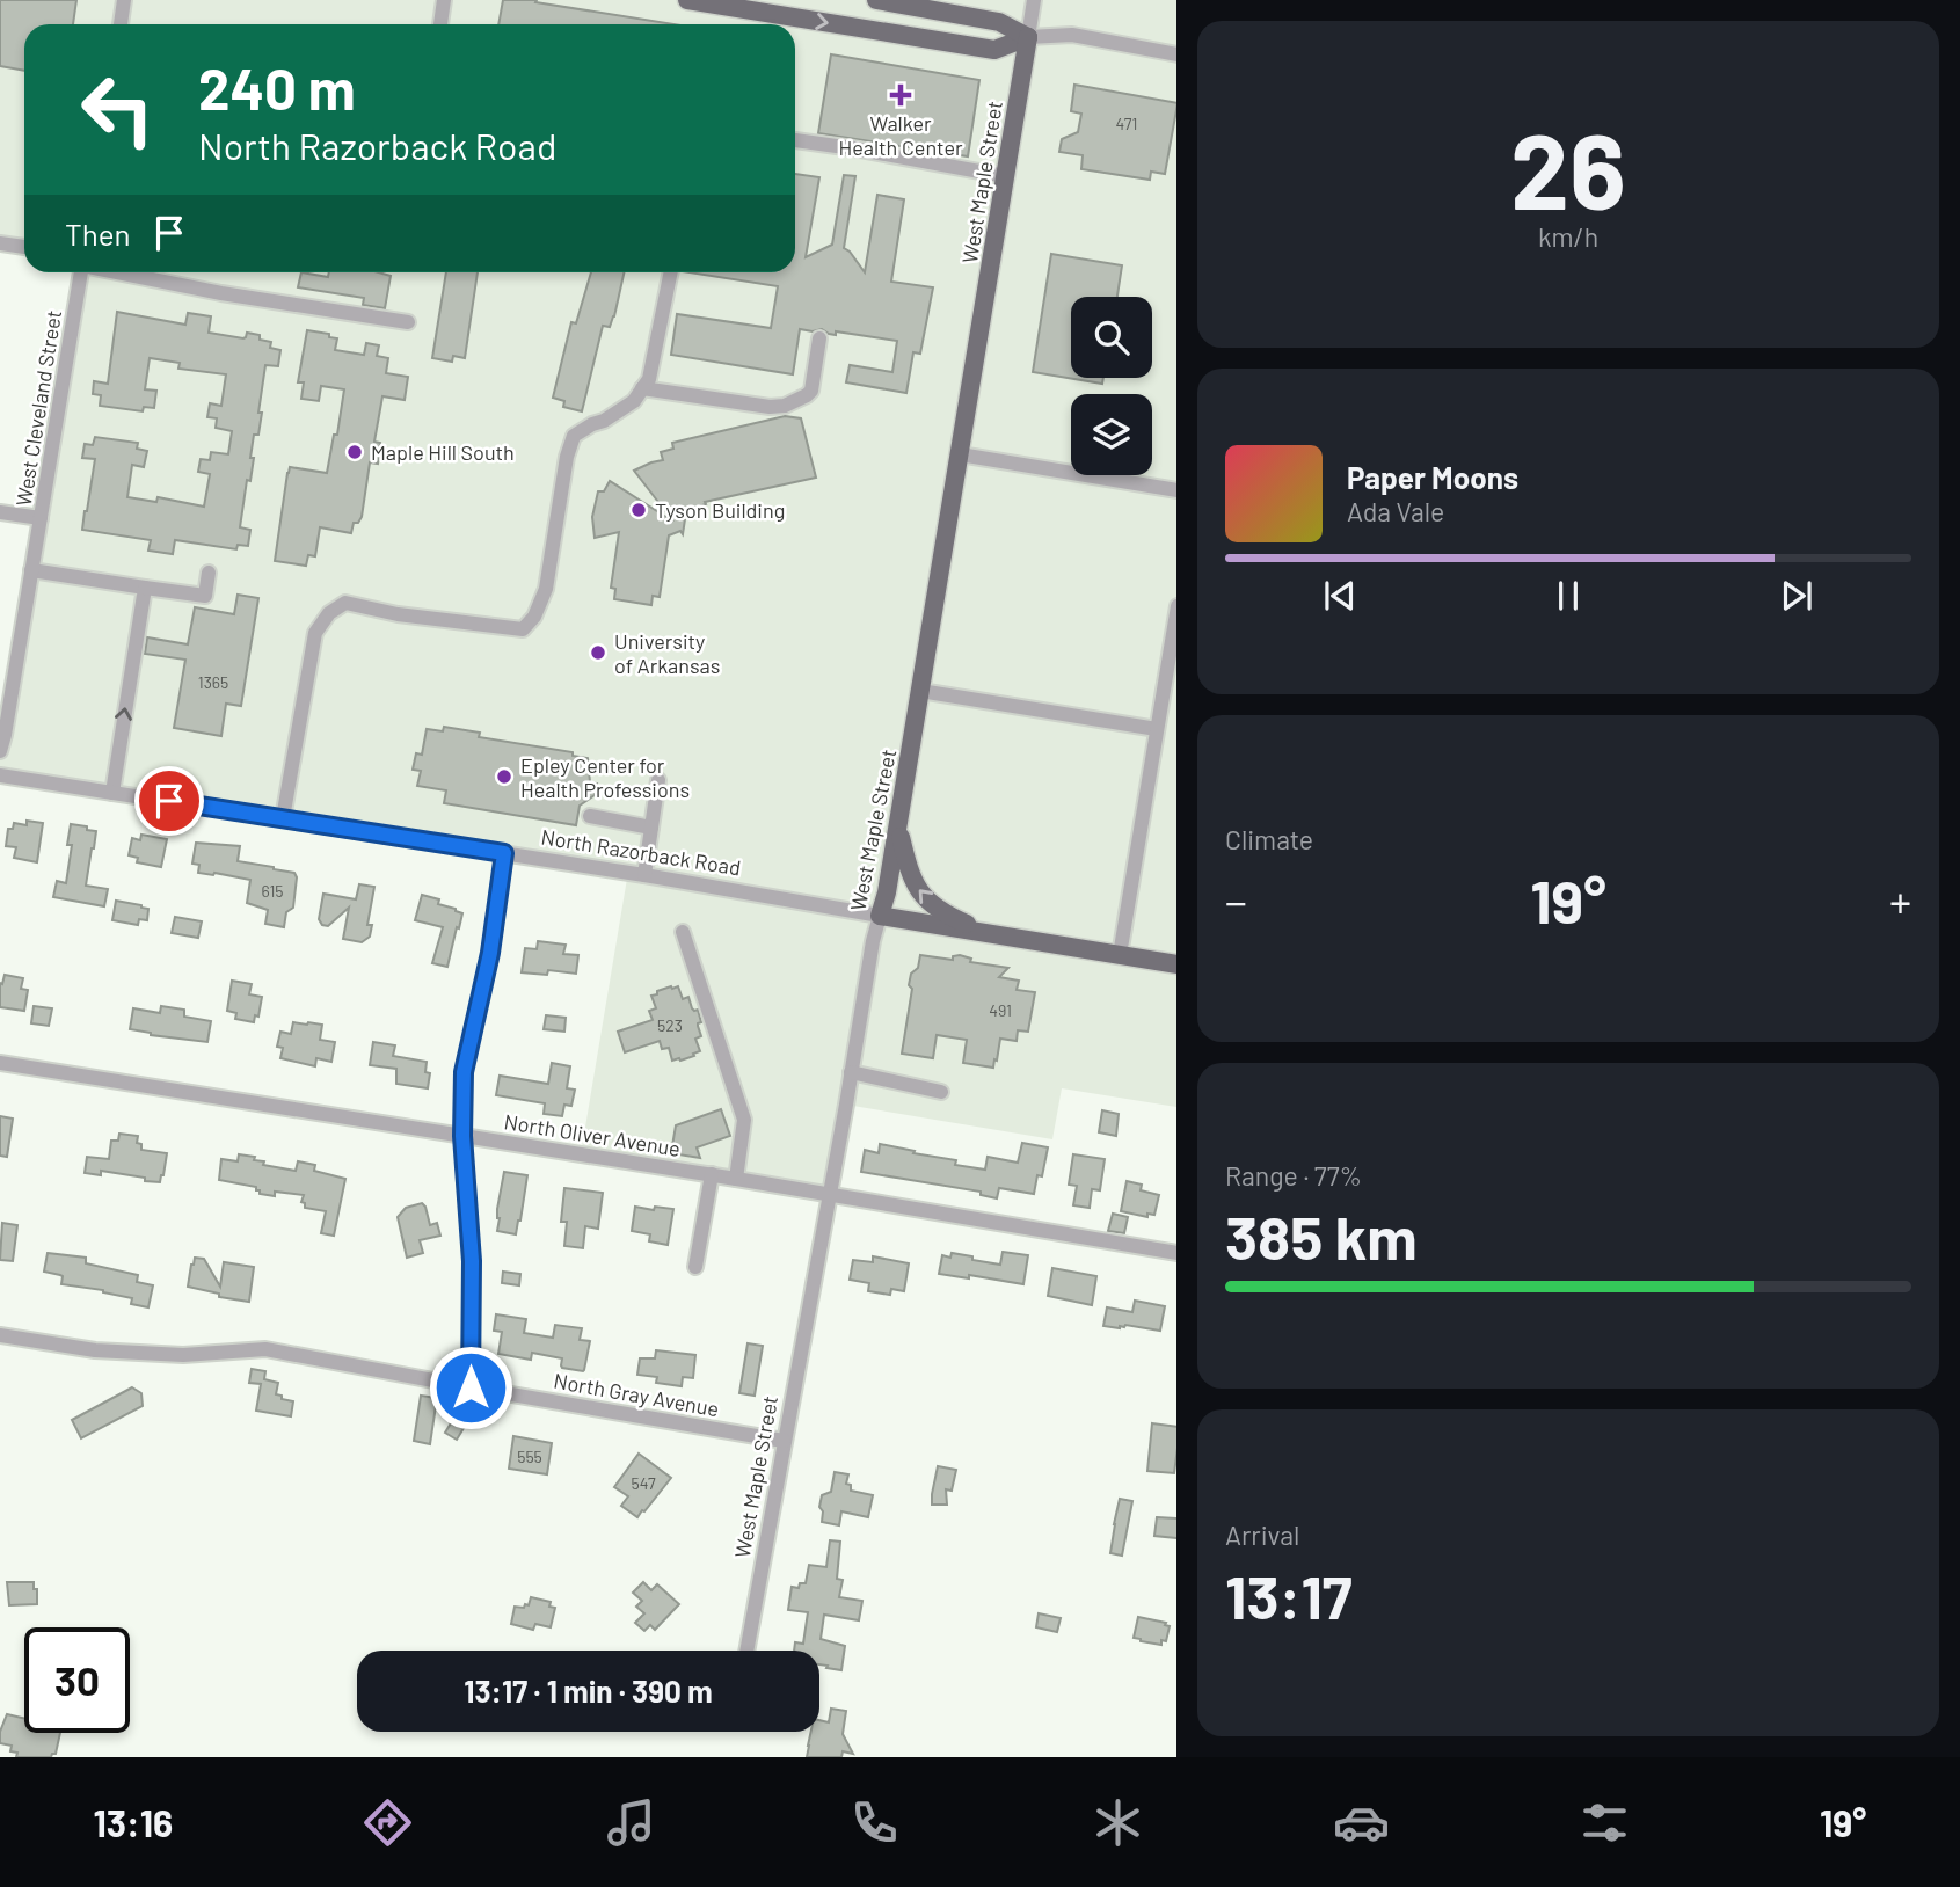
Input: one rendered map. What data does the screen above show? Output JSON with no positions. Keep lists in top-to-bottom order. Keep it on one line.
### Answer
{"streets":{"main road":["West Maple Street","North Razorback Road"],"street":["West Cleveland Street","North Oliver Avenue","North Gray Avenue"]},"crossings":[["West Maple Street","North Razorback Road"],["West Maple Street","North Oliver Avenue"],["West Maple Street","North Gray Avenue"]],"places":{"health":["Walker Health Center"],"other":["Maple Hill South","Tyson Building","University of Arkansas","Epley Center for Health Professions"]},"house_numbers":["471","1365","615","491","523","555","547"],"page":{"tile":[["26","km/h"],"Climate",["Range · 77%","385 km"],["Arrival","13:17"]],"turn":["240 m","North Razorback Road"],"then":"Then","song":["Paper Moons","Ada Vale"],"heat":["−","19°","+"],"limit":"30","trip":"13:17 · 1 min · 390 m","tabs":["13:16","19°"]}}
